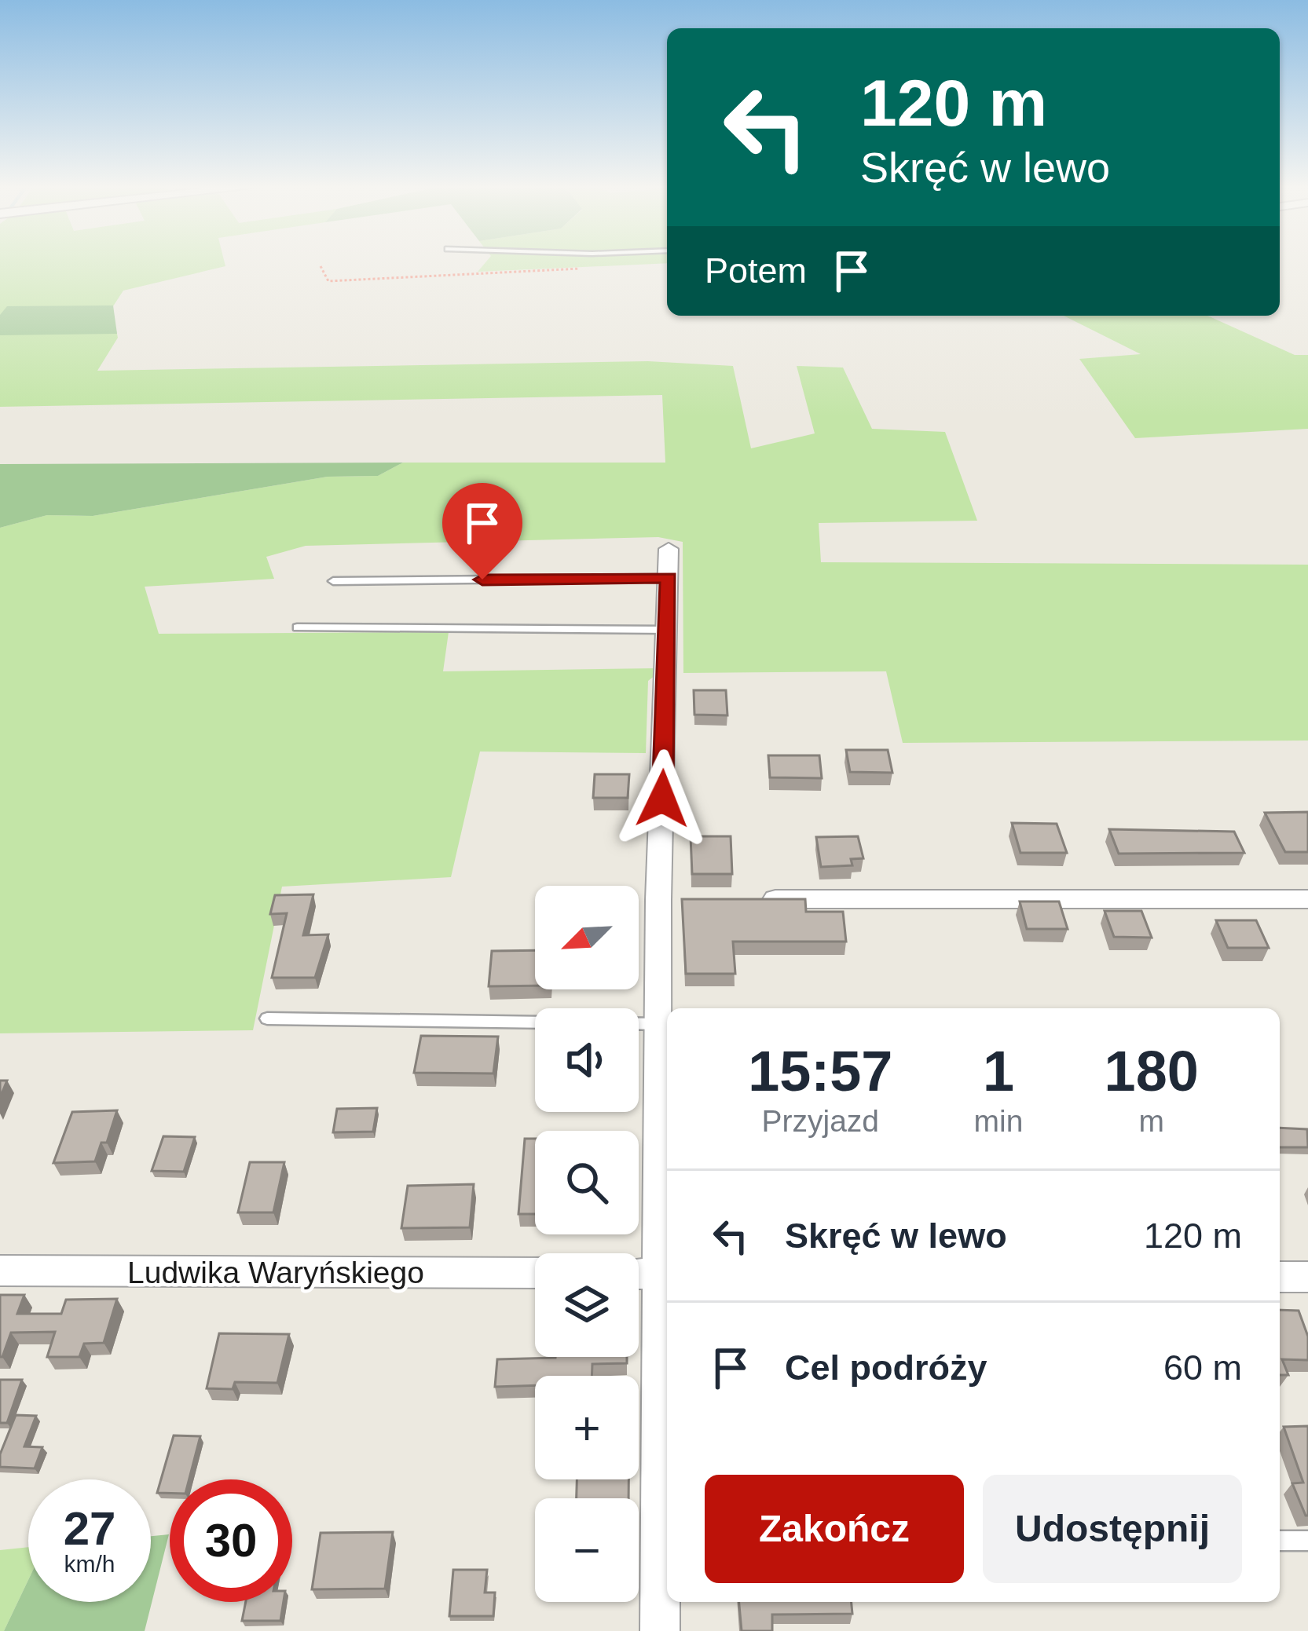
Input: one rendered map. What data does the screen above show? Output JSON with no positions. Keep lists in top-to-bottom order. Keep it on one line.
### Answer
{"streets":{"street":["Ludwika Waryńskiego"]},"north":"bottom left","page":{"turn":["120 m","Skręć w lewo"],"then":"Potem","map_buttons":["+","−"],"eta":["15:57","Przyjazd","1","min","180","m"],"list":[{"name":"Skręć w lewo","value":"120 m"},{"name":"Cel podróży","value":"60 m"}],"buttons":["Zakończ","Udostępnij"],"speed":"27 km/h","limit":"30"}}
